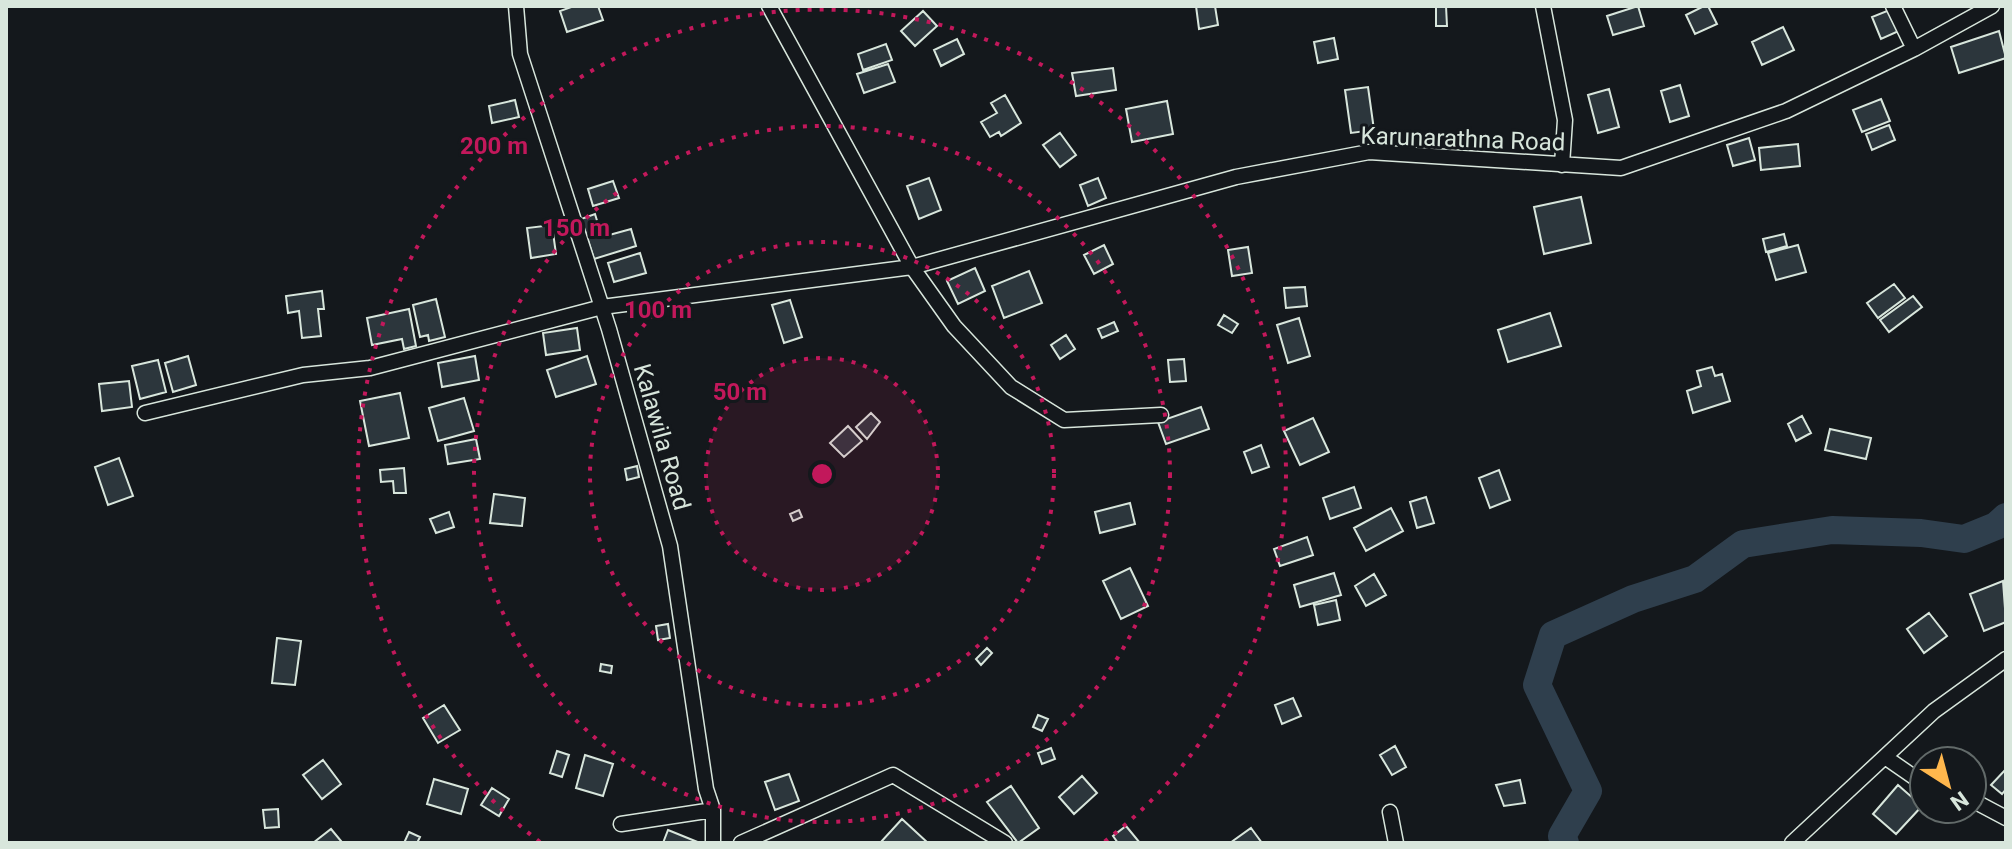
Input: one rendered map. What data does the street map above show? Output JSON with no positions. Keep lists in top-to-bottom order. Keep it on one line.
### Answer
{"streets":{"street":["Karunarathna Road","Kalawila Road"]},"crossings":[["Karunarathna Road","Kalawila Road"]],"north":"bottom right","rings":["200 m","150 m","100 m","50 m"]}
